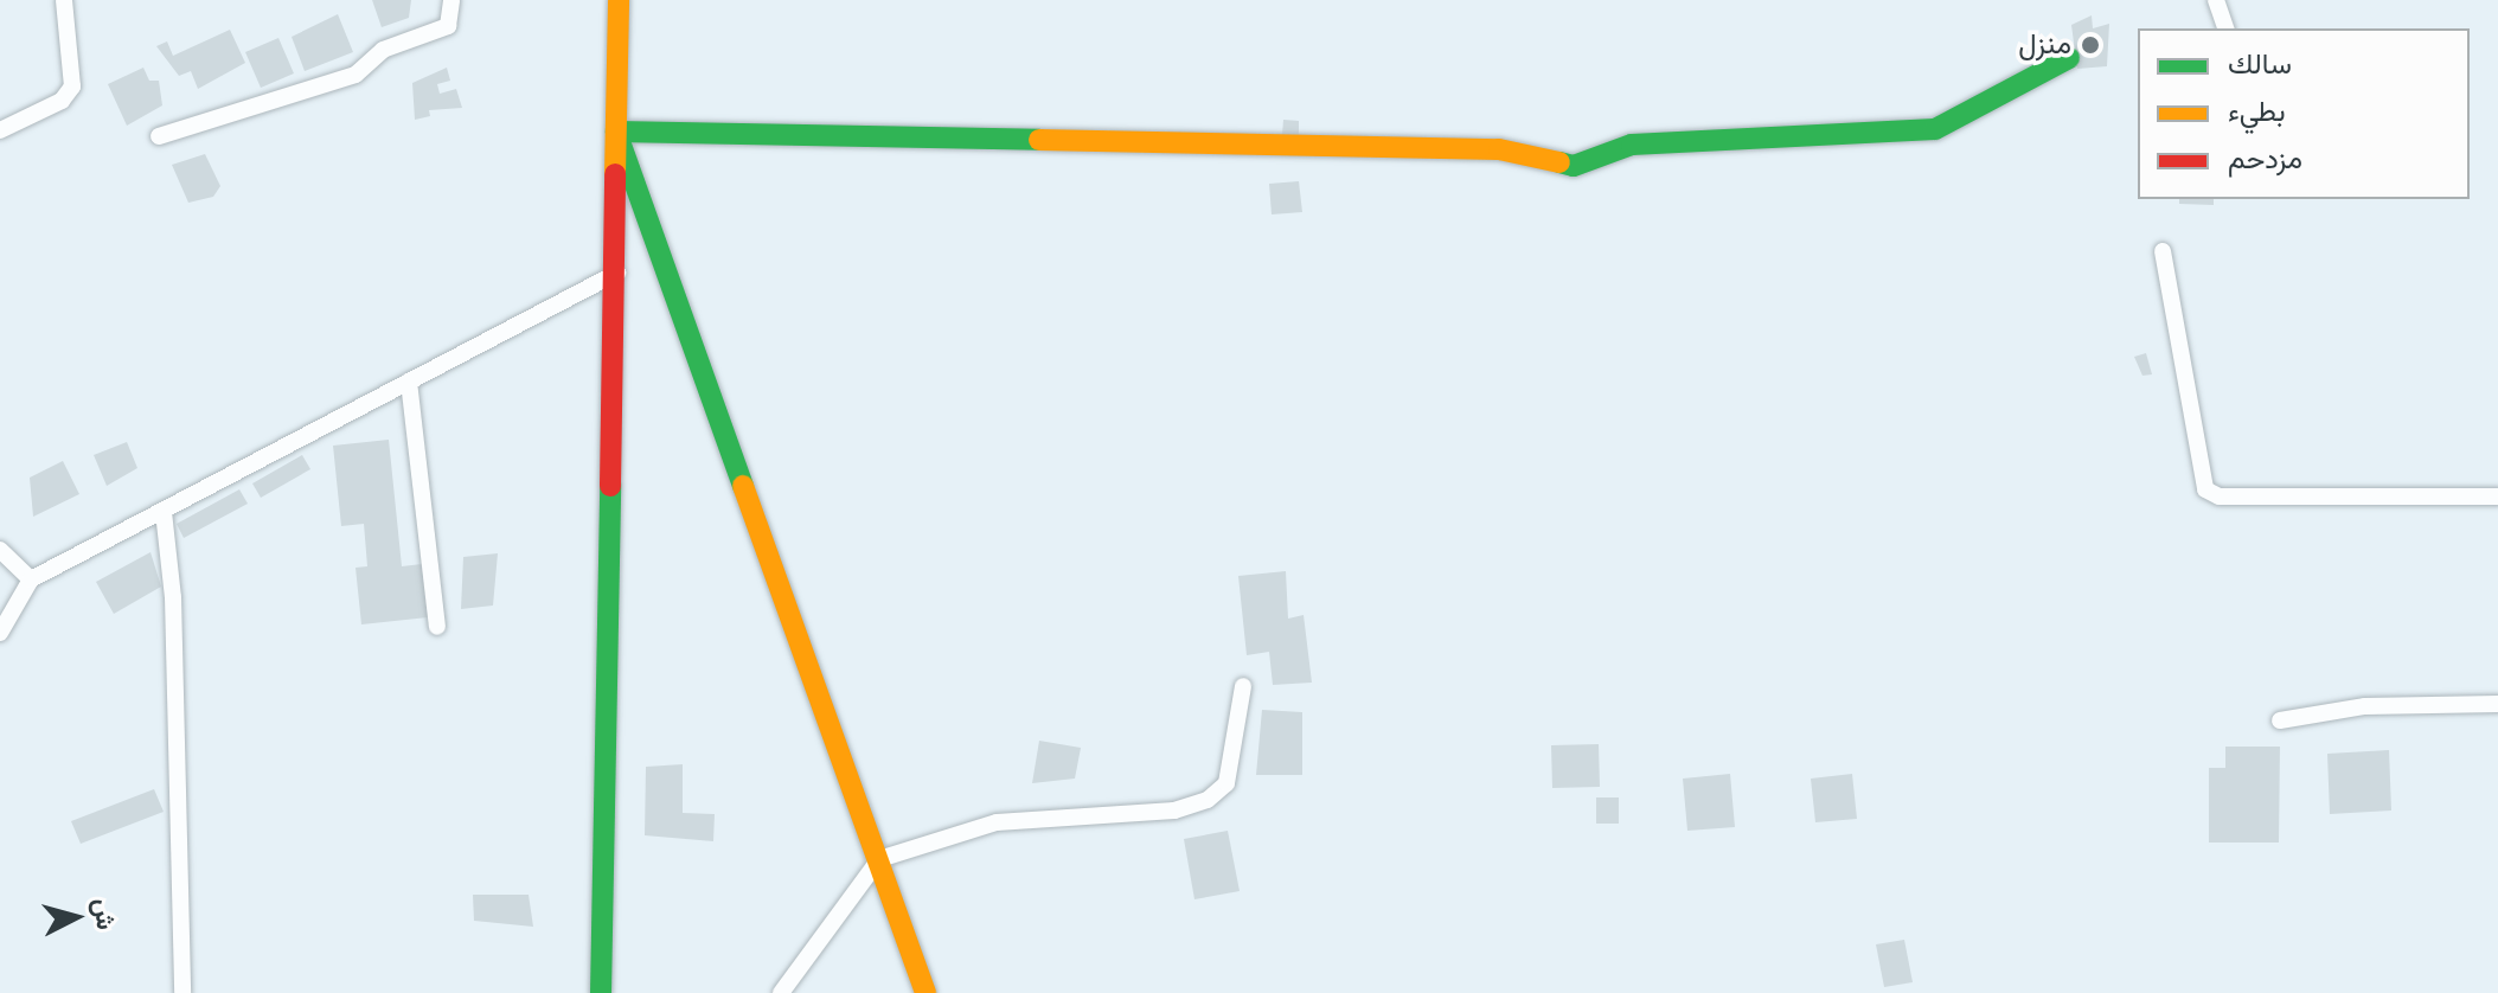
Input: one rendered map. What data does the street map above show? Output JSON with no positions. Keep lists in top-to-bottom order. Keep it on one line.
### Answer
{"places":["منزل"],"legend":["سالك","بطيء","مزدحم"],"north":"right"}
